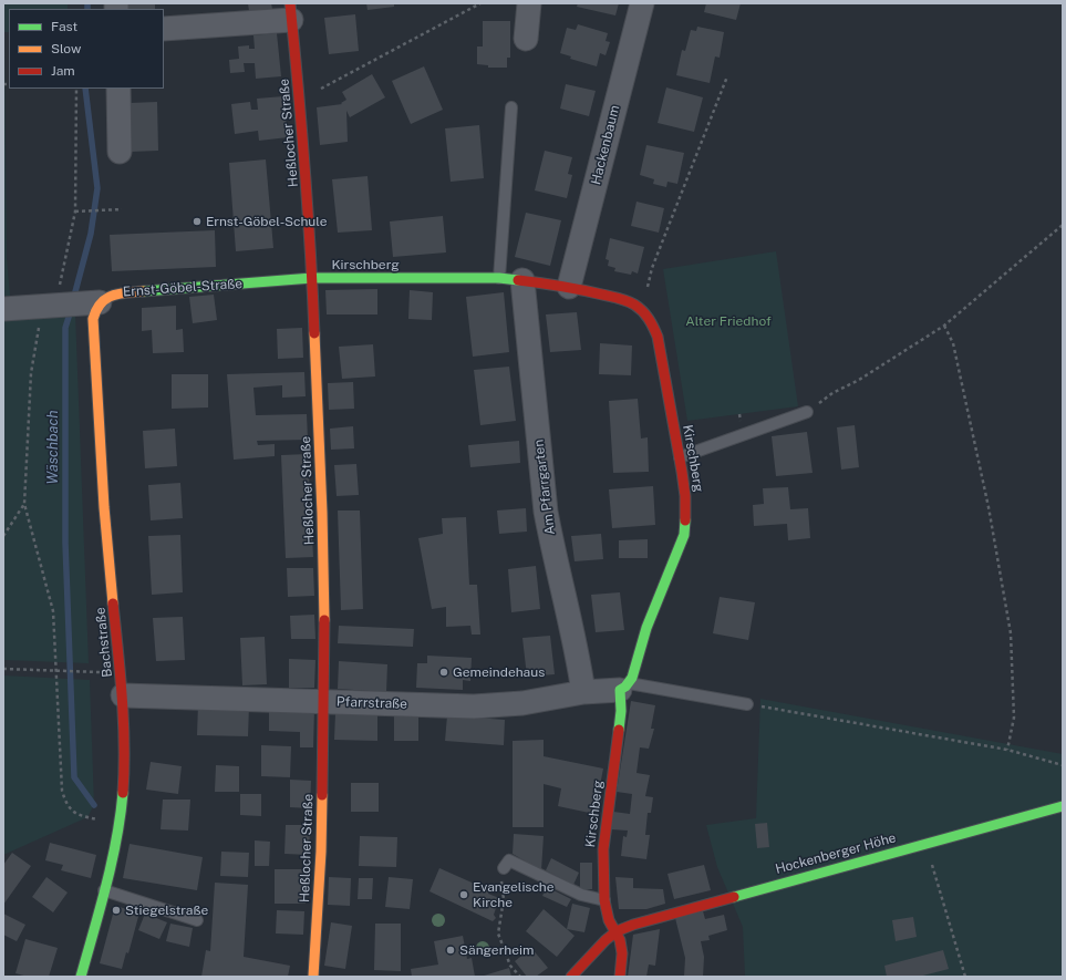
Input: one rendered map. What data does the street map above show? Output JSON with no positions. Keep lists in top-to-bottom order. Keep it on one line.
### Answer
{"streets":{"street":["Heßlocher Straße","Hackenbaum","Kirschberg","Ernst-Göbel-Straße","Am Pfarrgarten","Bachstraße","Pfarrstraße","Hockenberger Höhe"]},"crossings":[["Heßlocher Straße","Kirschberg"],["Heßlocher Straße","Ernst-Göbel-Straße"],["Heßlocher Straße","Pfarrstraße"],["Hackenbaum","Kirschberg"],["Kirschberg","Ernst-Göbel-Straße"],["Kirschberg","Am Pfarrgarten"],["Kirschberg","Pfarrstraße"],["Kirschberg","Hockenberger Höhe"],["Ernst-Göbel-Straße","Bachstraße"],["Am Pfarrgarten","Pfarrstraße"],["Bachstraße","Pfarrstraße"]],"water":["Wäschbach"],"parks":["Alter Friedhof"],"places":["Ernst-Göbel-Schule","Gemeindehaus","Evangelische Kirche","Stiegelstraße","Sängerheim"],"legend":["Fast","Slow","Jam"]}
